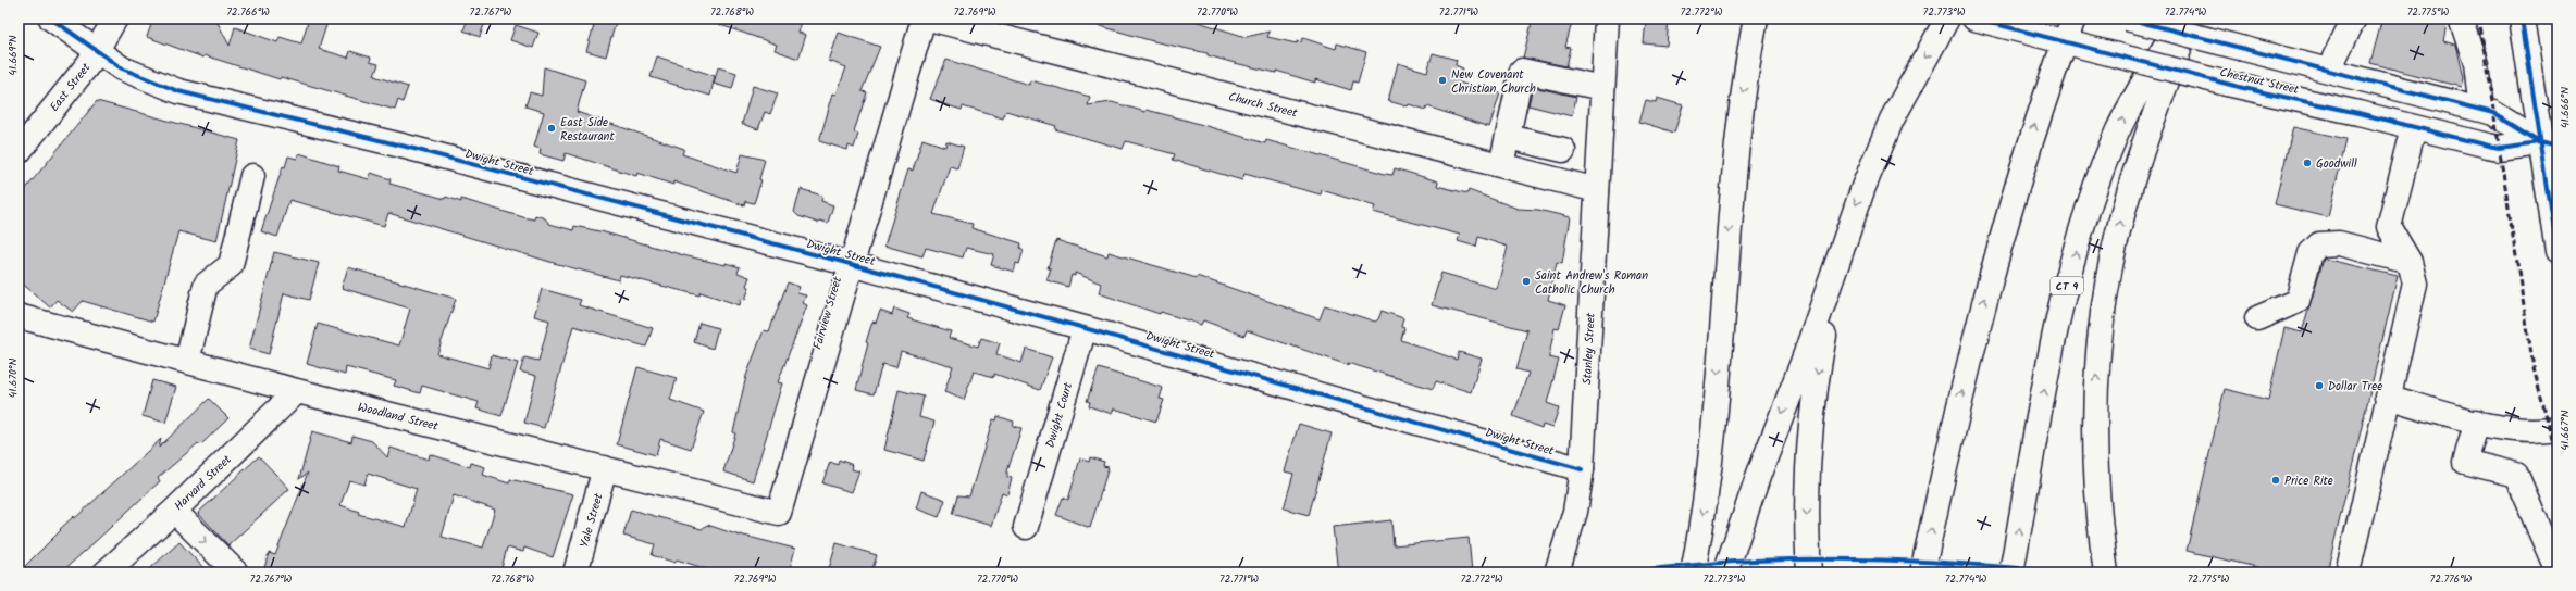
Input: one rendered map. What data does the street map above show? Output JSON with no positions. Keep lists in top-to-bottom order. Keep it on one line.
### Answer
{"streets":{"main road":["Chestnut Street","East Street","Church Street","Dwight Street","CT 9","Fairview Street","Stanley Street","Dwight Court","Woodland Street","Harvard Street","Yale Street"]},"crossings":[["East Street","Dwight Street"],["Church Street","Stanley Street"],["Dwight Street","Fairview Street"],["Dwight Street","Stanley Street"],["Dwight Street","Dwight Court"],["Fairview Street","Woodland Street"],["Woodland Street","Harvard Street"],["Woodland Street","Yale Street"]],"places":["New Covenant Christian Church","East Side Restaurant","Goodwill","Saint Andrew's Roman Catholic Church","Dollar Tree","Price Rite"],"coordinates":["72.766°W","72.767°W","72.768°W","72.769°W","72.770°W","72.771°W","72.772°W","72.773°W","72.774°W","72.775°W","41.669°N","41.666°N","41.670°N","41.667°N","72.776°W"]}
